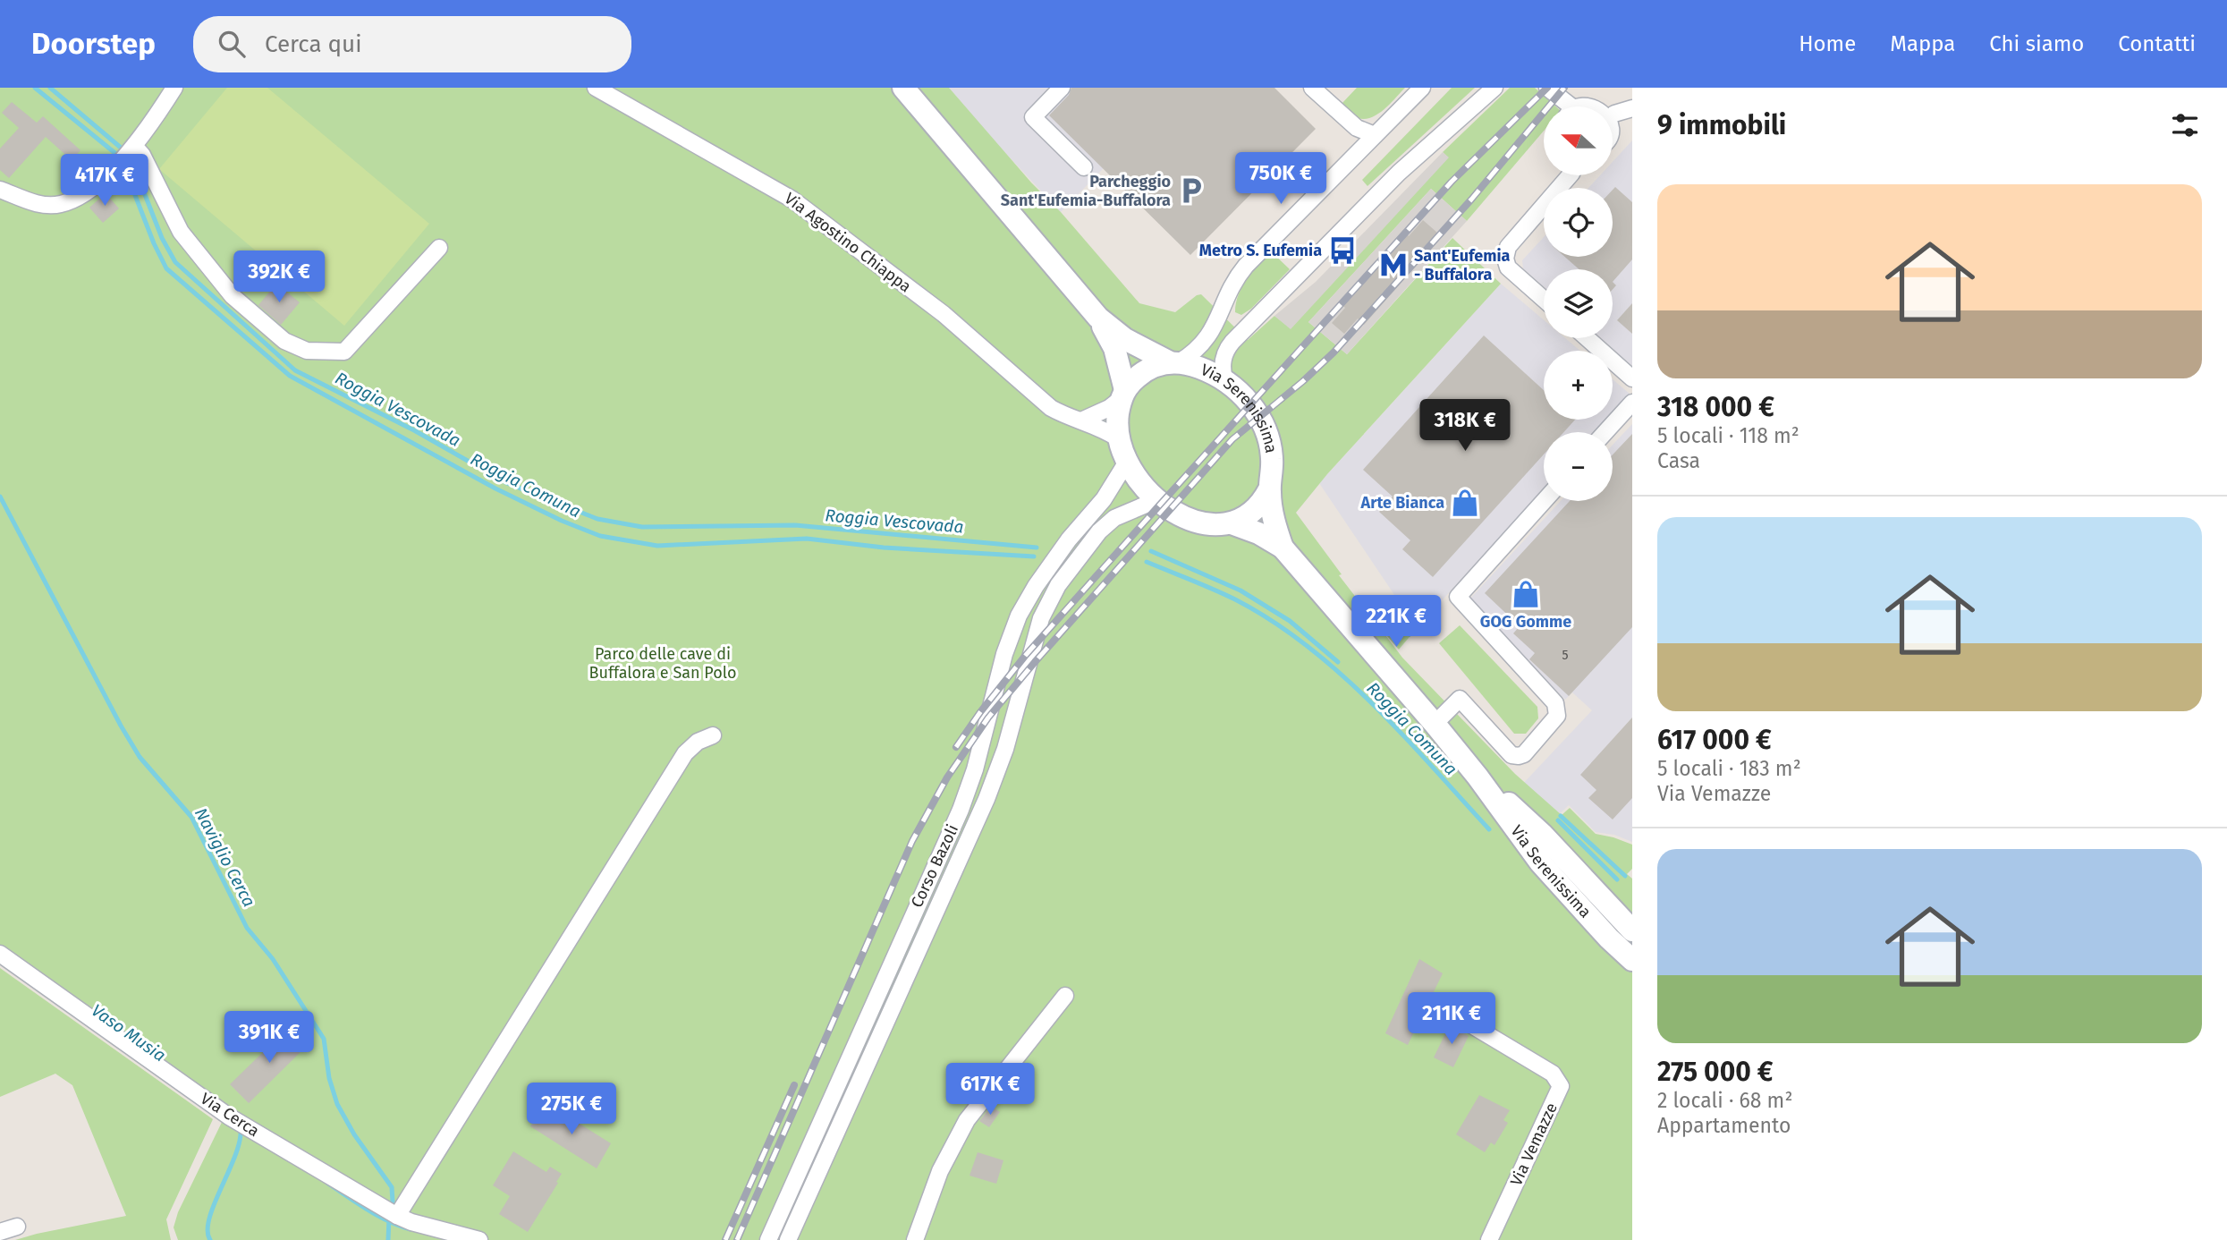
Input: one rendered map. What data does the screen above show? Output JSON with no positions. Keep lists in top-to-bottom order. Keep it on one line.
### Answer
{"streets":{"main road":["Via Serenissima"],"street":["Via Agostino Chiappa","Corso Bazoli","Via Cerca","Via Vemazze"]},"crossings":[["Via Agostino Chiappa","Via Serenissima"],["Via Agostino Chiappa","Corso Bazoli"],["Via Serenissima","Corso Bazoli"]],"water":["Roggia Vescovada","Roggia Comuna","Naviglio Cerca","Vaso Musia"],"parks":["Parco delle cave di Buffalora e San Polo"],"places":{"parking":["Parcheggio Sant'Eufemia-Buffalora"],"bus stop":["Metro S. Eufemia"],"metro station":["Sant'Eufemia - Buffalora"],"shop":["Arte Bianca","GOG Gomme"]},"house_numbers":["5"],"north":"left","page":{"header":"Doorstep","search":"Cerca qui","nav":["Home","Mappa","Chi siamo","Contatti"],"heading":"9 immobili","map_buttons":["+","−"],"price":["750K €","417K €","392K €","318K €","221K €","211K €","391K €","617K €","275K €"],"list":[{"name":"318 000 €","note":"5 locali · 118 m² · Casa"},{"name":"617 000 €","note":"5 locali · 183 m² · Via Vemazze"},{"name":"275 000 €","note":"2 locali · 68 m² · Appartamento"}]}}
